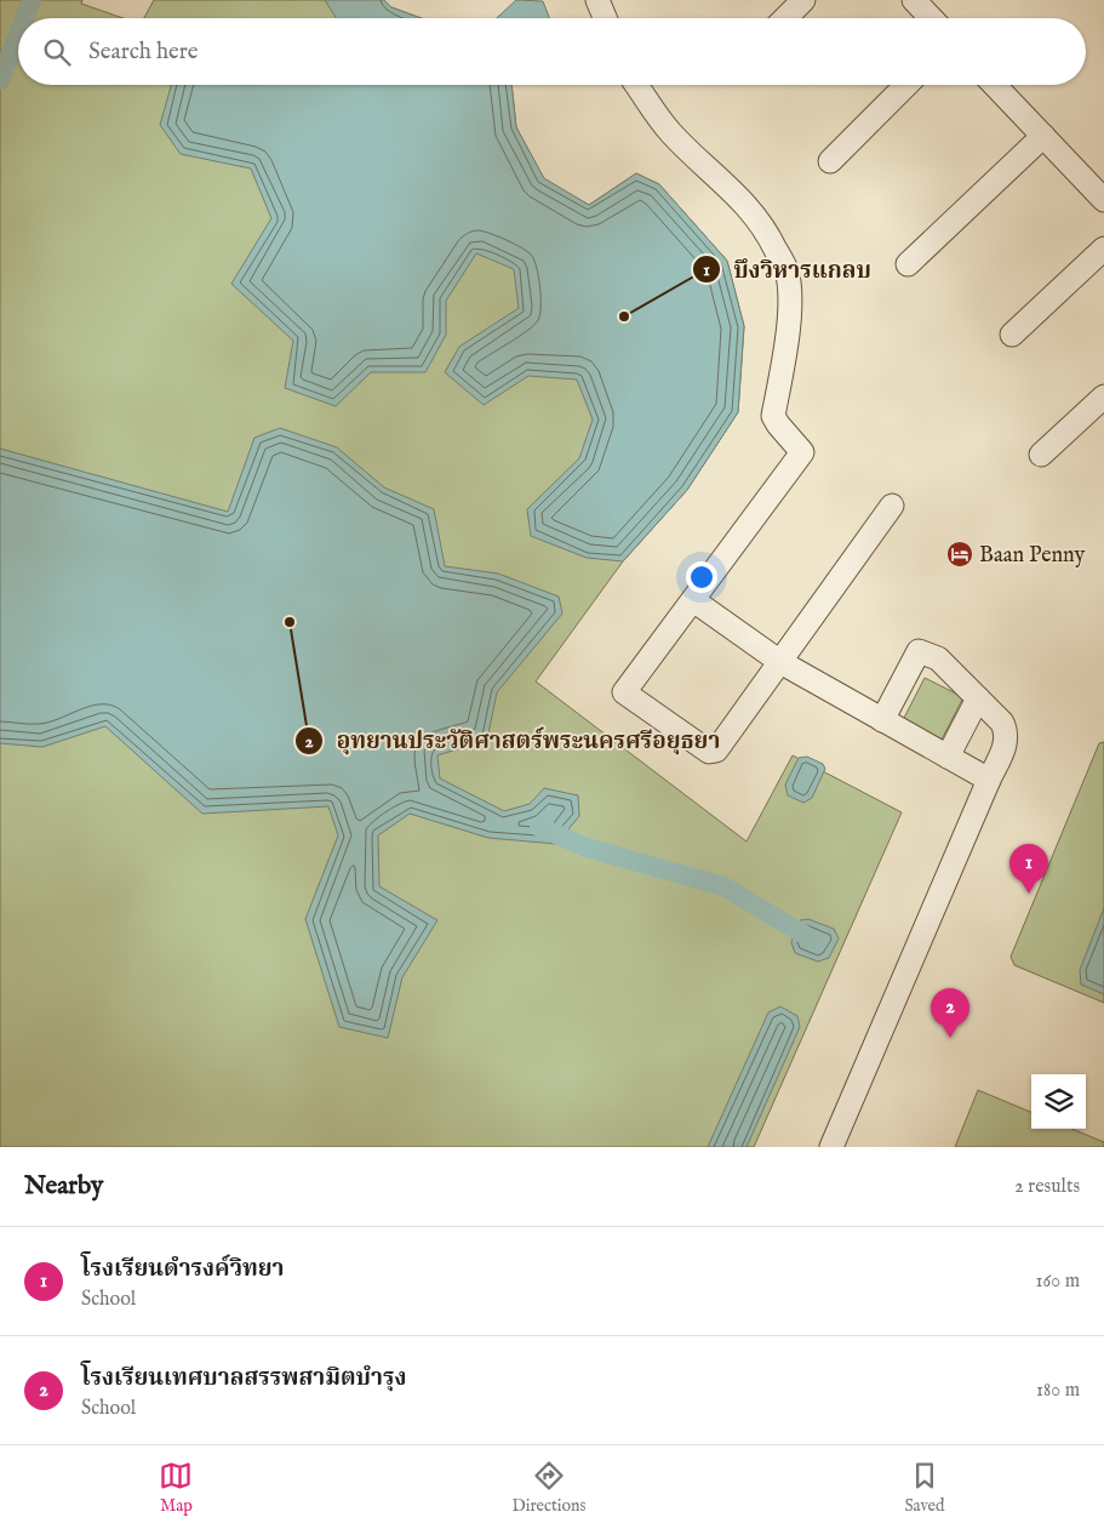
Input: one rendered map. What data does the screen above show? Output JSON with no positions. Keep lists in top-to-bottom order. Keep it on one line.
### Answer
{"places":{"other":["บึงวิหารแกลบ","อุทยานประวัติศาสตร์พระนครศรีอยุธยา"],"hotel":["Baan Penny"]},"page":{"search":"Search here","pins":["1","2"],"heading":["Nearby","2 results"],"list":[{"mark":"1","name":"โรงเรียนดำรงค์วิทยา","note":"School","value":"160 m"},{"mark":"2","name":"โรงเรียนเทศบาลสรรพสามิตบำรุง","note":"School","value":"180 m"}],"nav":["Map","Directions","Saved"]}}
